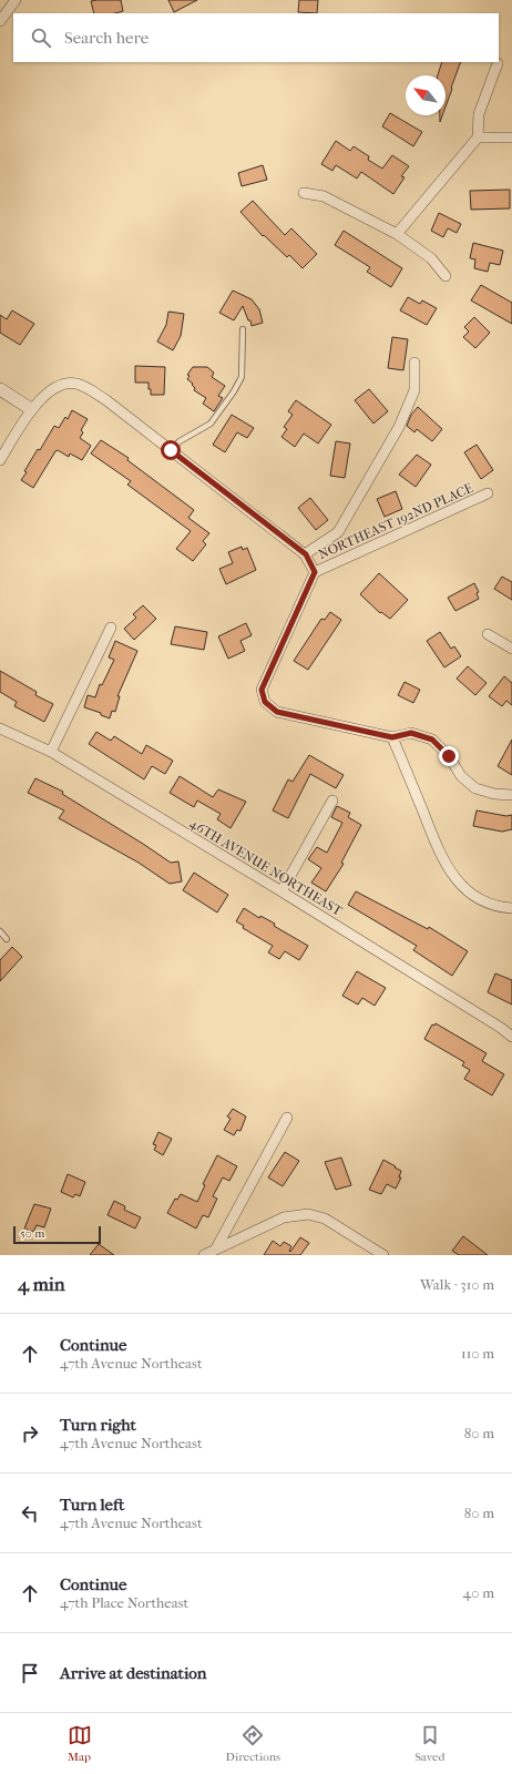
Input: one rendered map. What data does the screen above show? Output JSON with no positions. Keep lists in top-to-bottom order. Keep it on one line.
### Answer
{"streets":{"street":["NORTHEAST 192ND PLACE","46TH AVENUE NORTHEAST"]},"scale_bar":"50 m","north":"top left","page":{"search":"Search here","scale":"50 m","heading":["4 min","Walk · 310 m"],"list":[["Continue","47th Avenue Northeast","110 m"],["Turn right","47th Avenue Northeast","80 m"],["Turn left","47th Avenue Northeast","80 m"],["Continue","47th Place Northeast","40 m"],"Arrive at destination"],"nav":["Map","Directions","Saved"]}}
